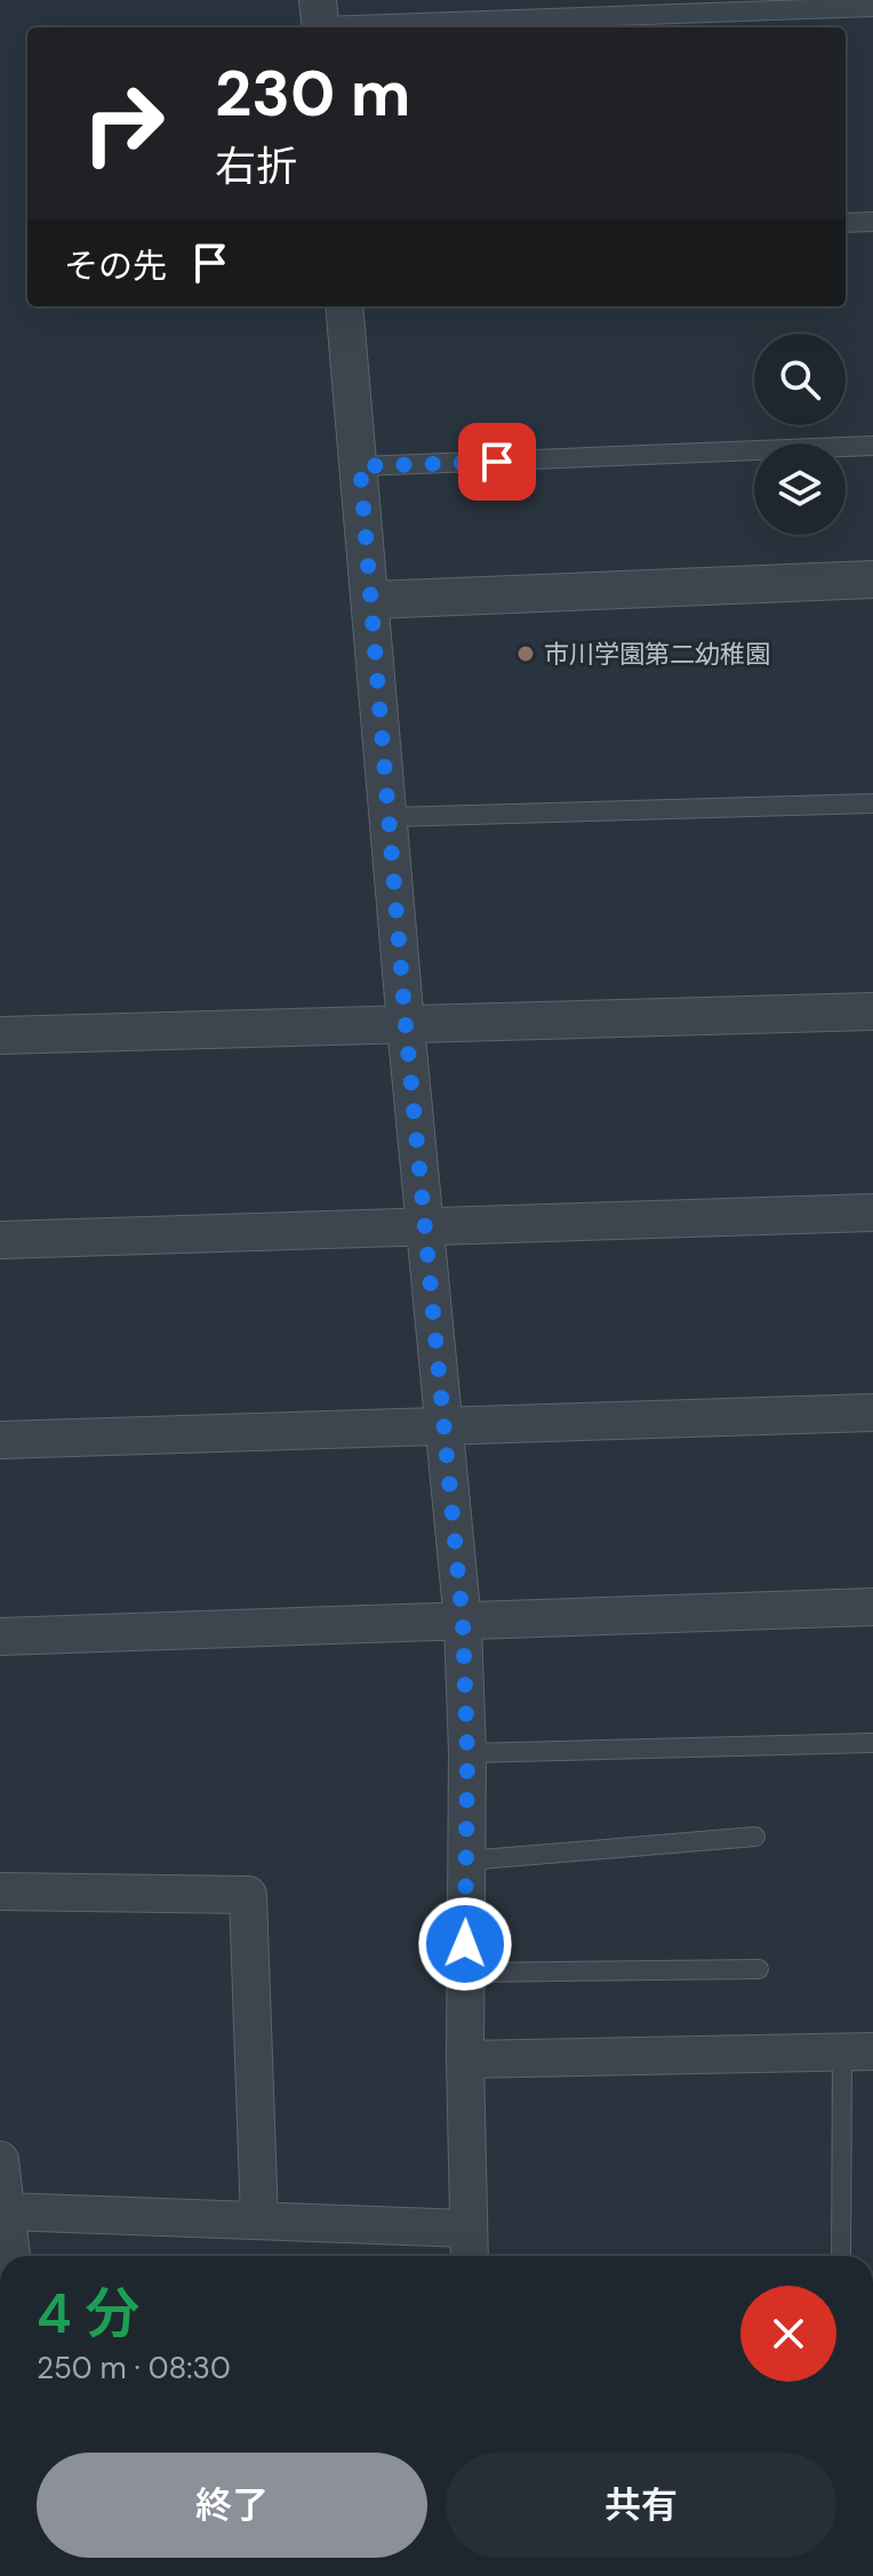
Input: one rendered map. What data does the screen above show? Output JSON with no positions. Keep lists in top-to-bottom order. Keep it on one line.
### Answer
{"places":["市川学園第二幼稚園"],"page":{"turn":["230 m","右折"],"then":"その先","heading":["4 分","250 m · 08:30"],"buttons":["終了","共有"]}}
